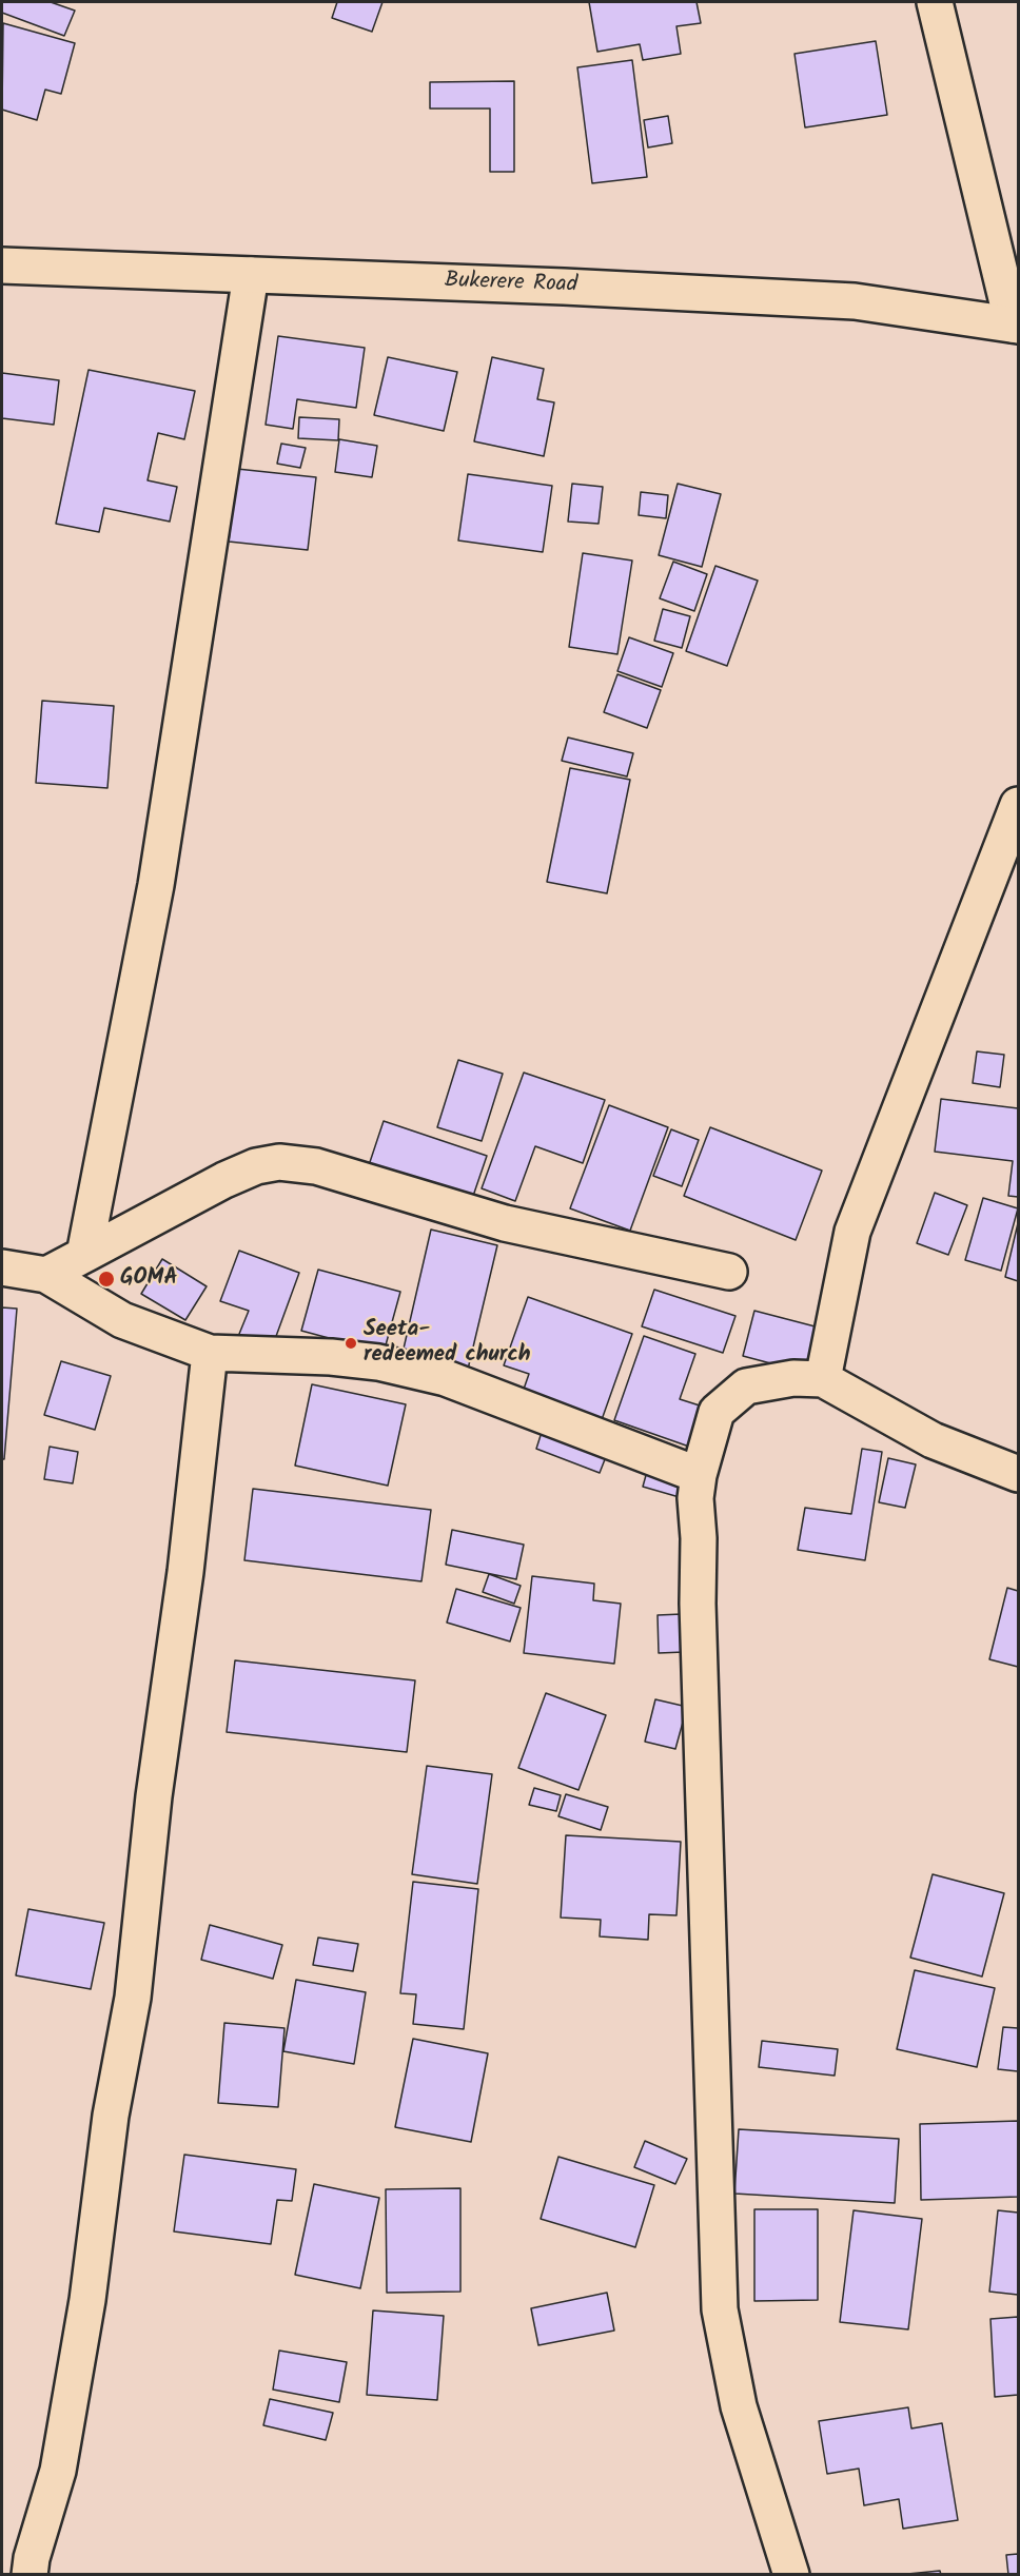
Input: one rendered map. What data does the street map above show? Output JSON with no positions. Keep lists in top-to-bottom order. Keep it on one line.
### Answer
{"streets":{"street":["Bukerere Road"]},"places":["GOMA","Seeta- redeemed church"]}
